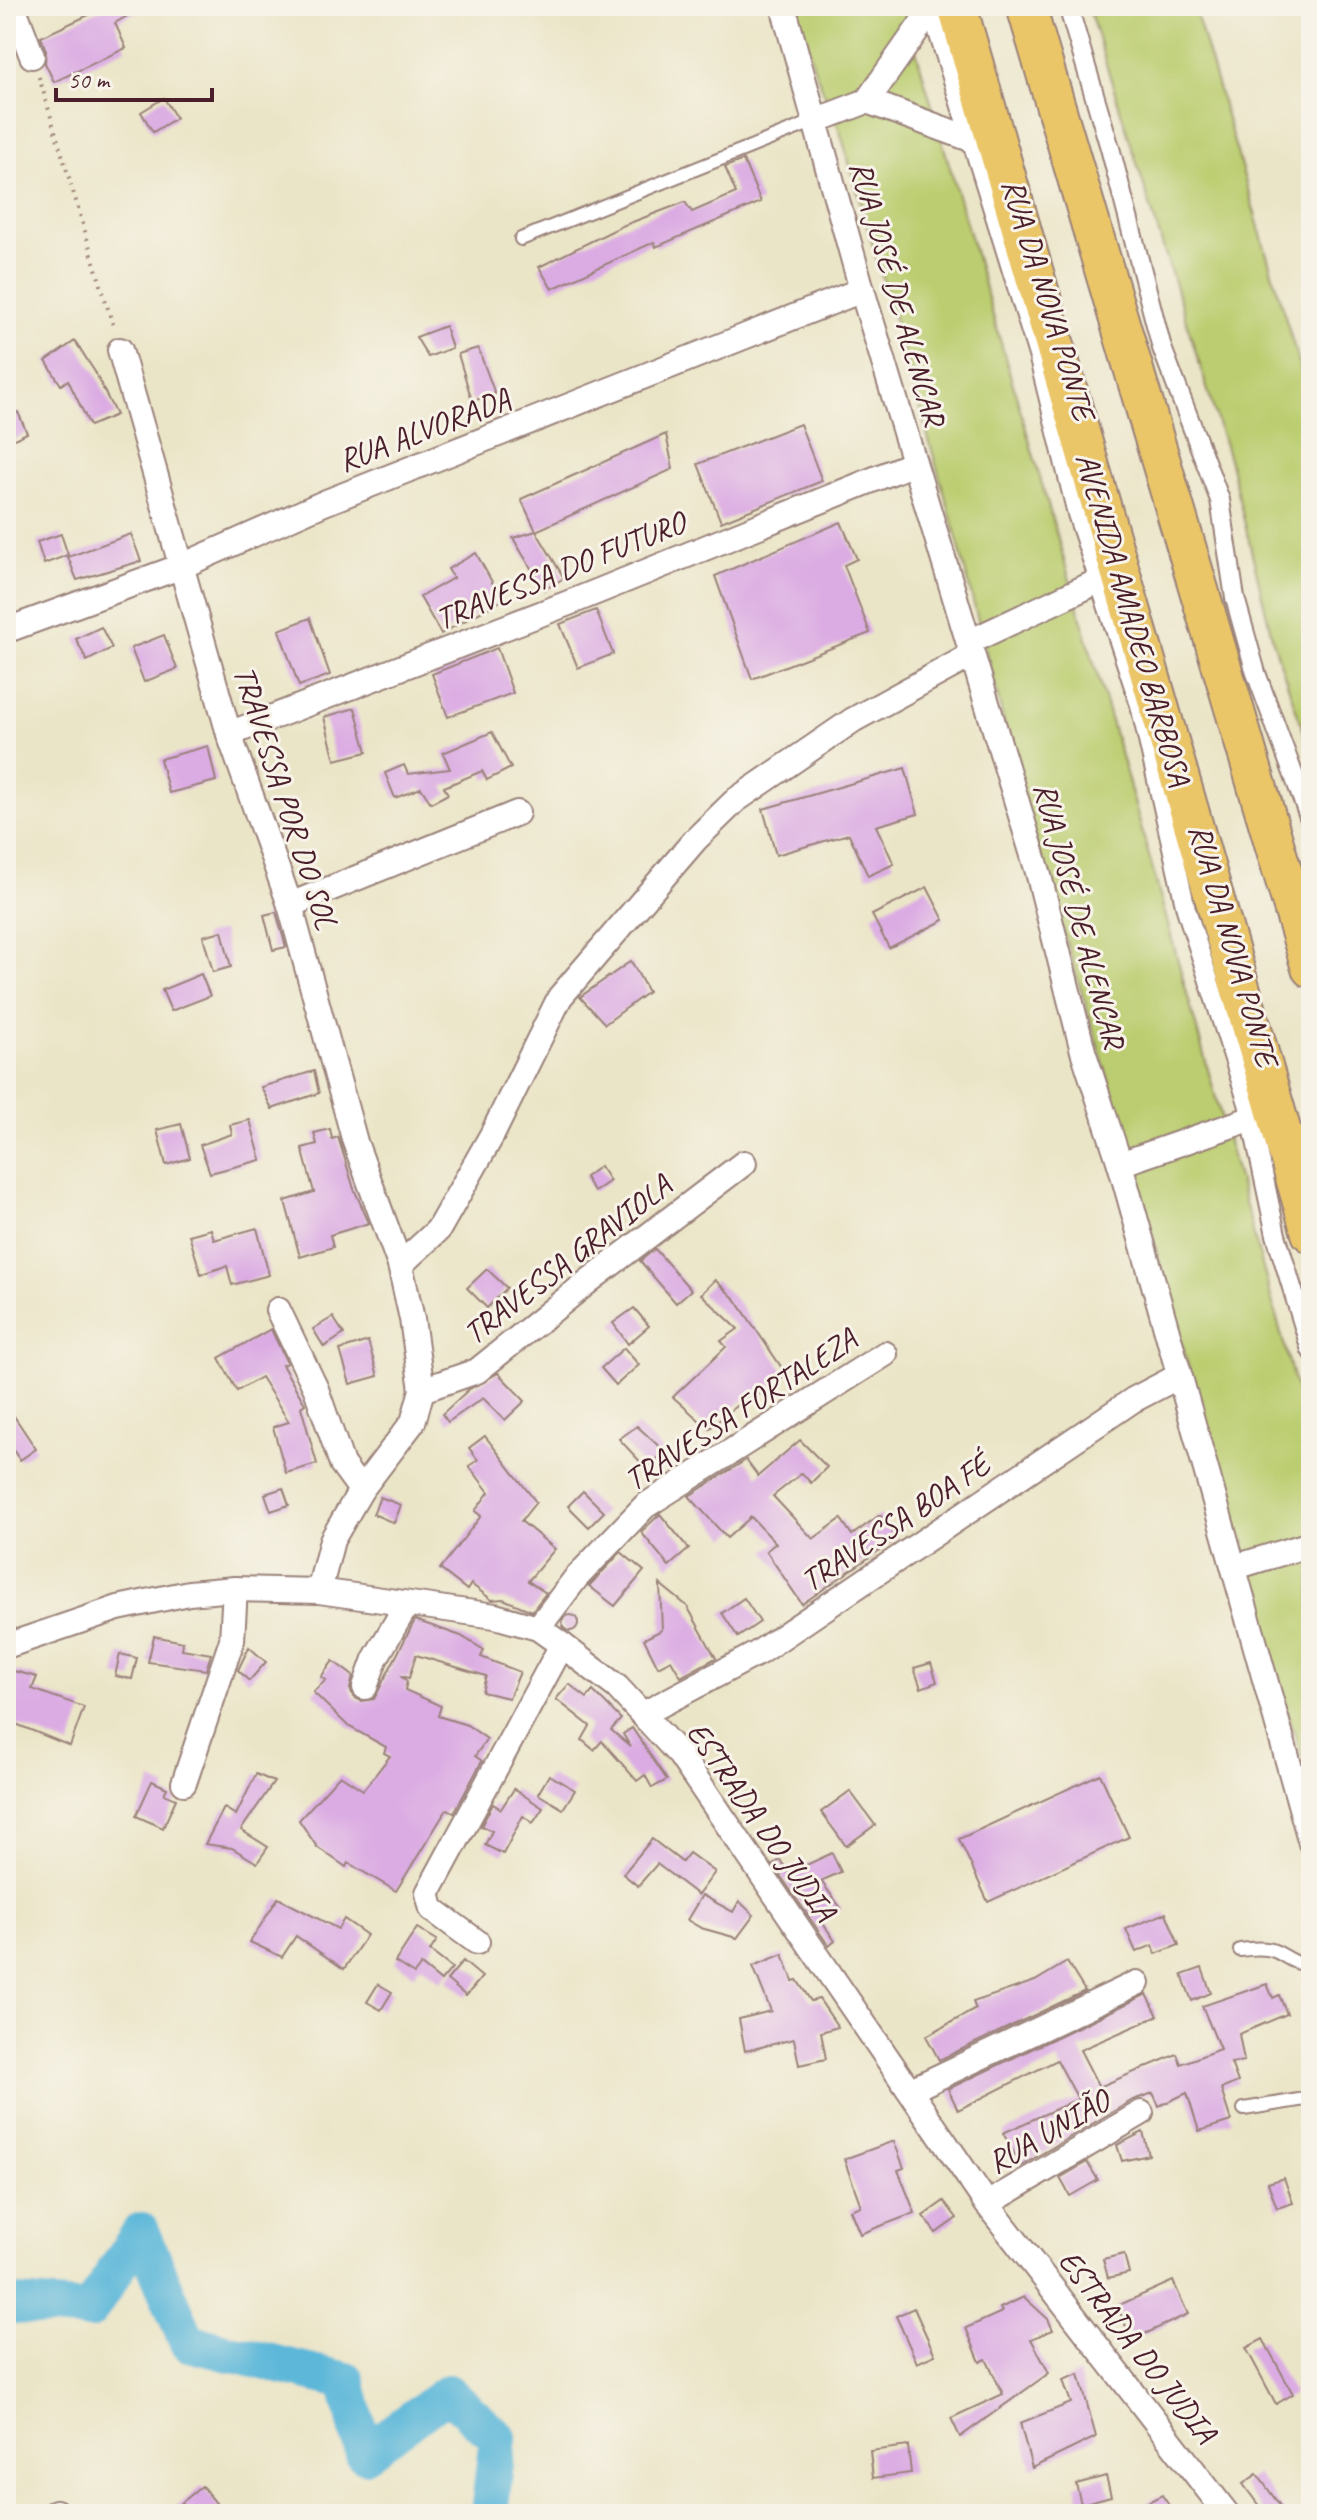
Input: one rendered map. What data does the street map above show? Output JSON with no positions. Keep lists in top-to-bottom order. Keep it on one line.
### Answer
{"streets":{"main road":["AVENIDA AMADEO BARBOSA"],"street":["RUA JOSÉ DE ALENCAR","RUA ALVORADA","TRAVESSA DO FUTURO","TRAVESSA POR DO SOL","TRAVESSA GRAVIOLA","TRAVESSA FORTALEZA","TRAVESSA BOA FÉ","ESTRADA DO JUDIA","RUA UNIÃO"]},"crossings":[["RUA JOSÉ DE ALENCAR","RUA ALVORADA"],["RUA JOSÉ DE ALENCAR","TRAVESSA DO FUTURO"],["RUA JOSÉ DE ALENCAR","TRAVESSA BOA FÉ"],["RUA ALVORADA","TRAVESSA POR DO SOL"],["TRAVESSA DO FUTURO","TRAVESSA POR DO SOL"],["TRAVESSA POR DO SOL","TRAVESSA GRAVIOLA"],["TRAVESSA POR DO SOL","ESTRADA DO JUDIA"],["TRAVESSA FORTALEZA","ESTRADA DO JUDIA"],["TRAVESSA BOA FÉ","ESTRADA DO JUDIA"],["ESTRADA DO JUDIA","RUA UNIÃO"]],"scale_bar":"50 m"}
